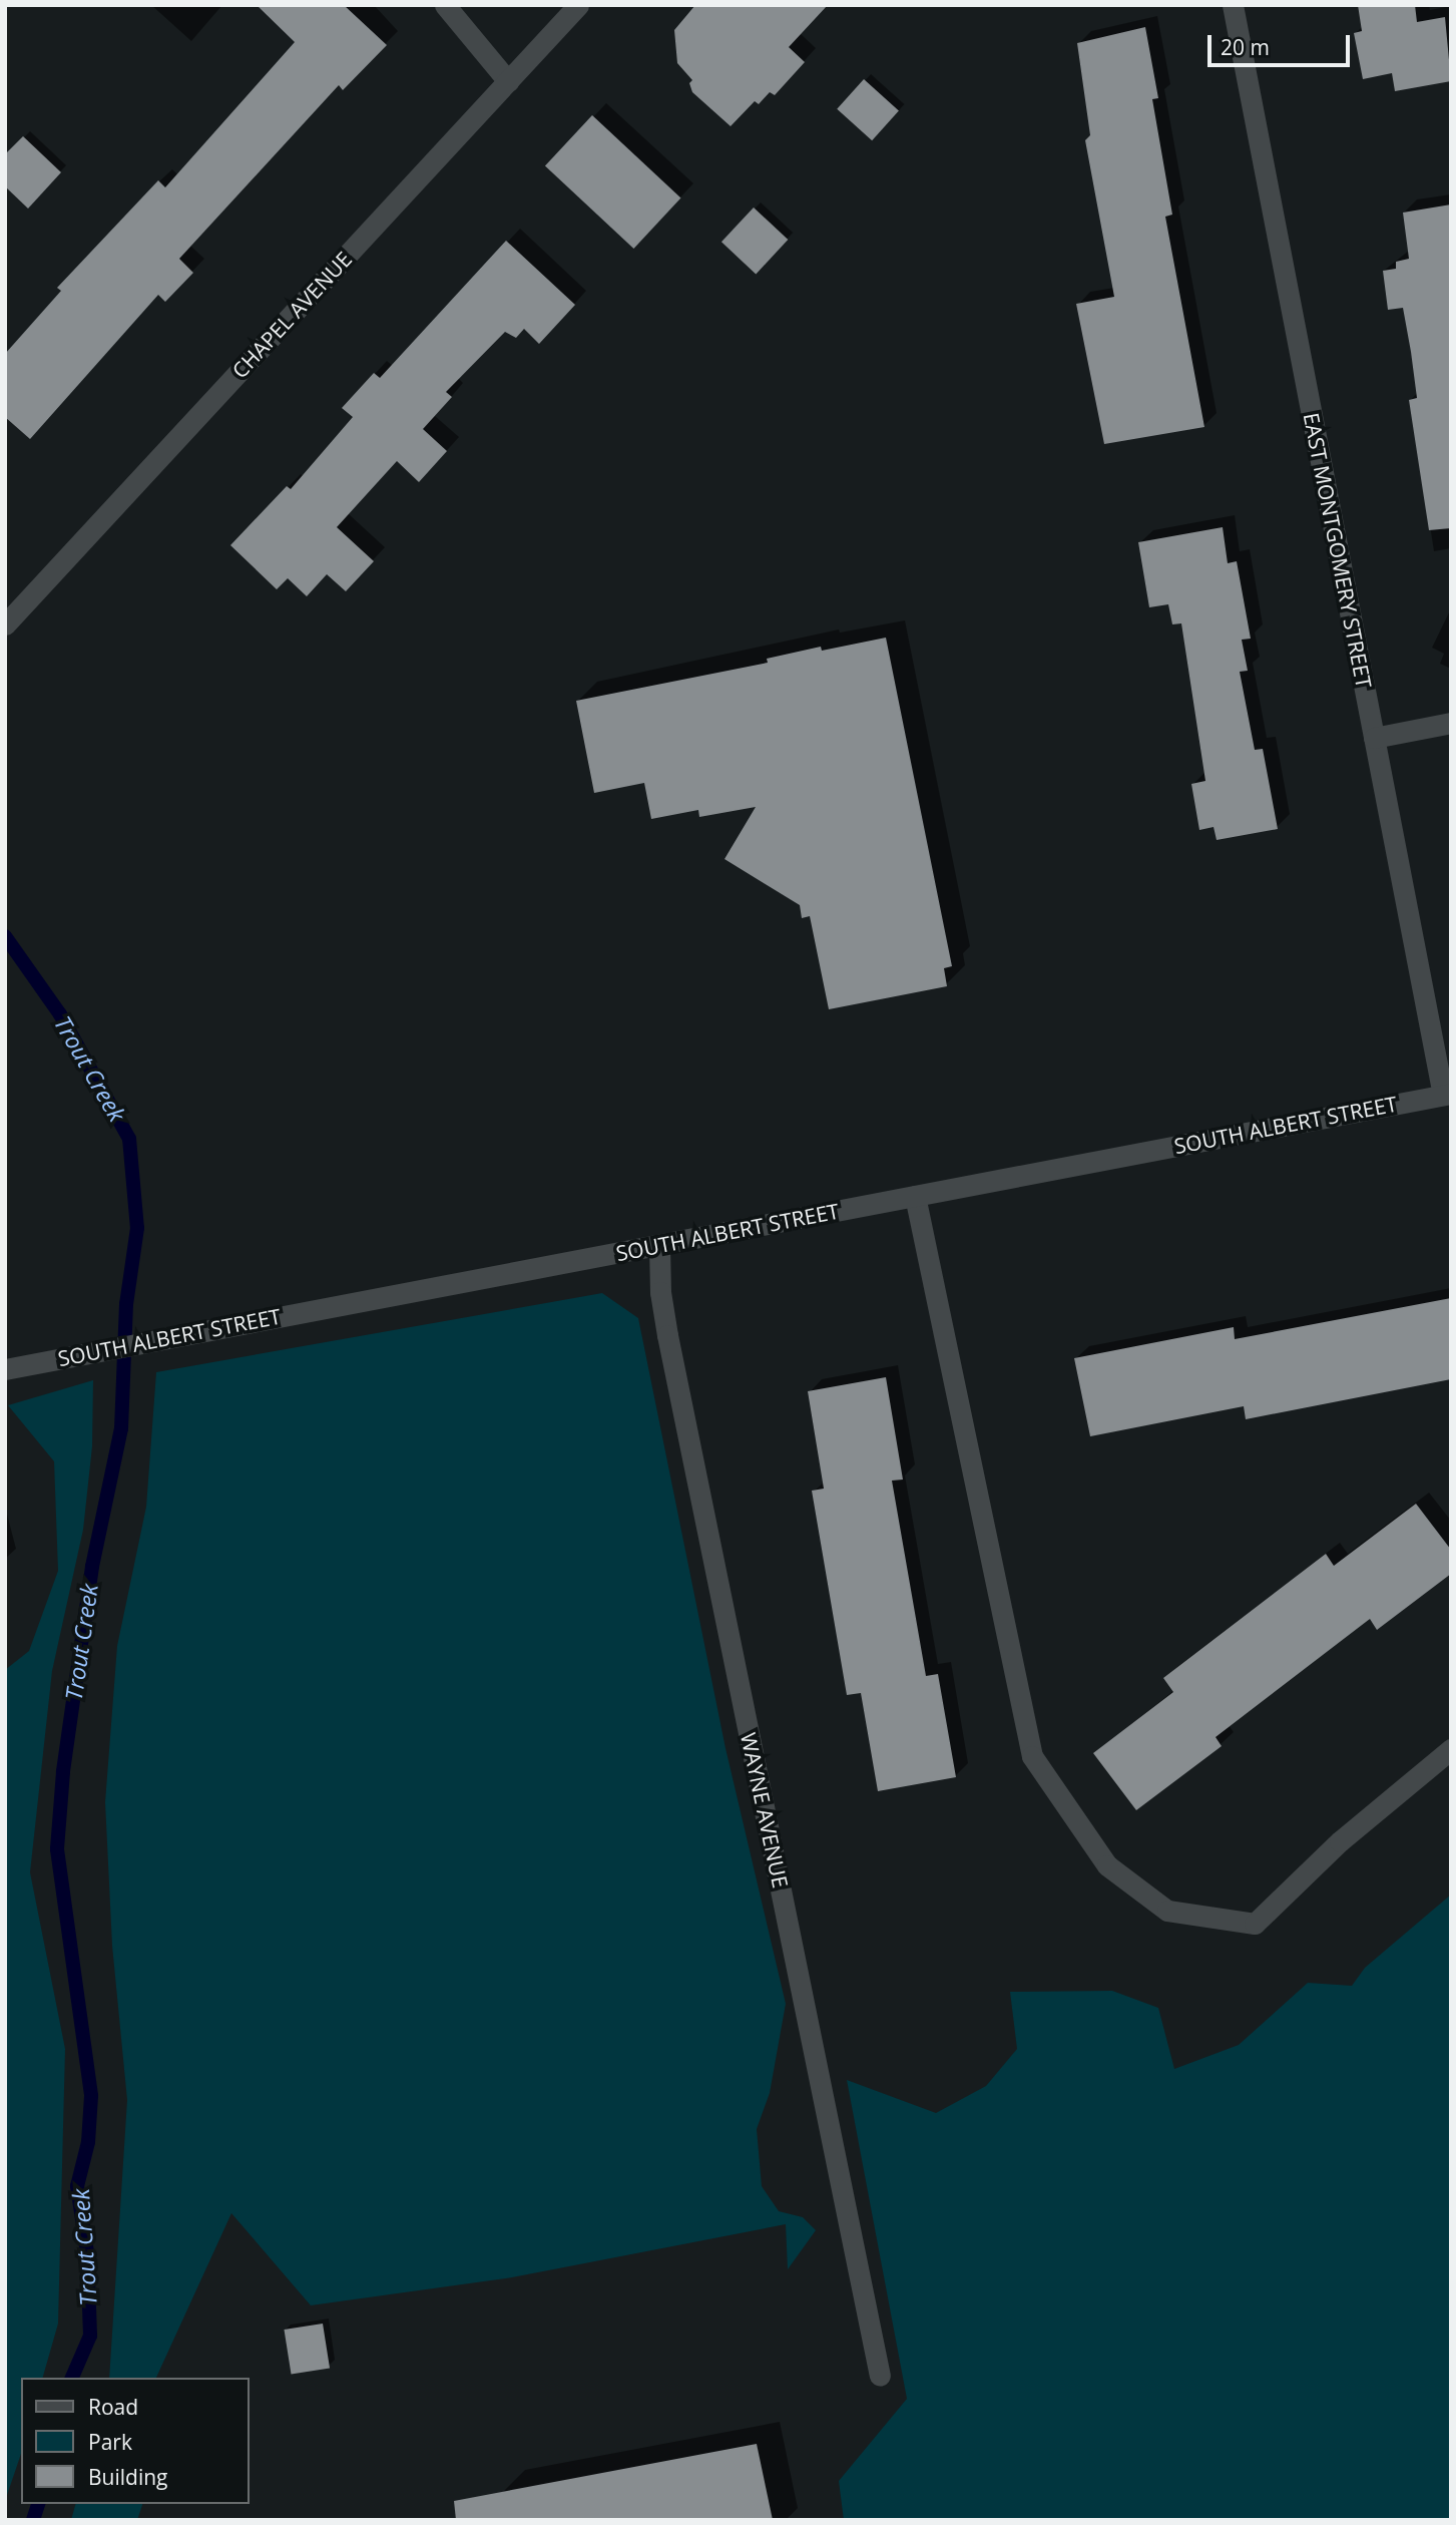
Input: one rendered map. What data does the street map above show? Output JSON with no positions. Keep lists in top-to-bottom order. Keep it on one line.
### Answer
{"streets":{"street":["CHAPEL AVENUE","EAST MONTGOMERY STREET","SOUTH ALBERT STREET","WAYNE AVENUE"]},"crossings":[["EAST MONTGOMERY STREET","SOUTH ALBERT STREET"],["SOUTH ALBERT STREET","WAYNE AVENUE"]],"water":["Trout Creek"],"legend":["Road","Park","Building"],"scale_bar":"20 m"}
